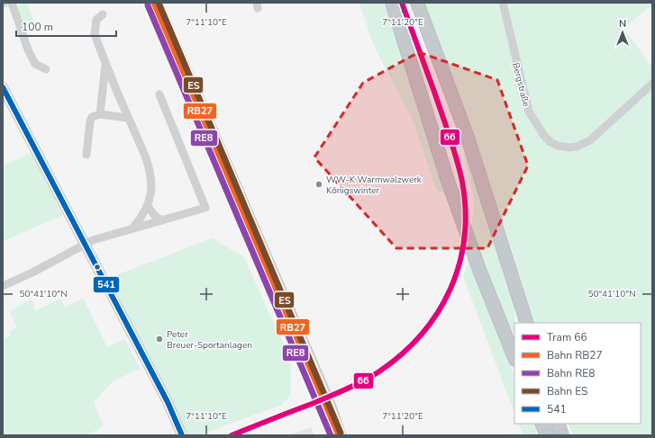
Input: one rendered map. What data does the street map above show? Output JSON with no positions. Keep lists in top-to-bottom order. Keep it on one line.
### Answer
{"streets":{"street":["Bergstraße"]},"places":["WW-K Warmwalzwerk Königswinter","Peter Breuer-Sportanlagen"],"lines":["tram line 66","rail line RB27","rail line ES","rail line RE8","transit line 541"],"legend":["Tram 66","Bahn RB27","Bahn RE8","Bahn ES","541"],"scale_bar":"100 m","north":"top","coordinates":["7°11'10\"E","7°11'20\"E","50°41'10\"N"]}
